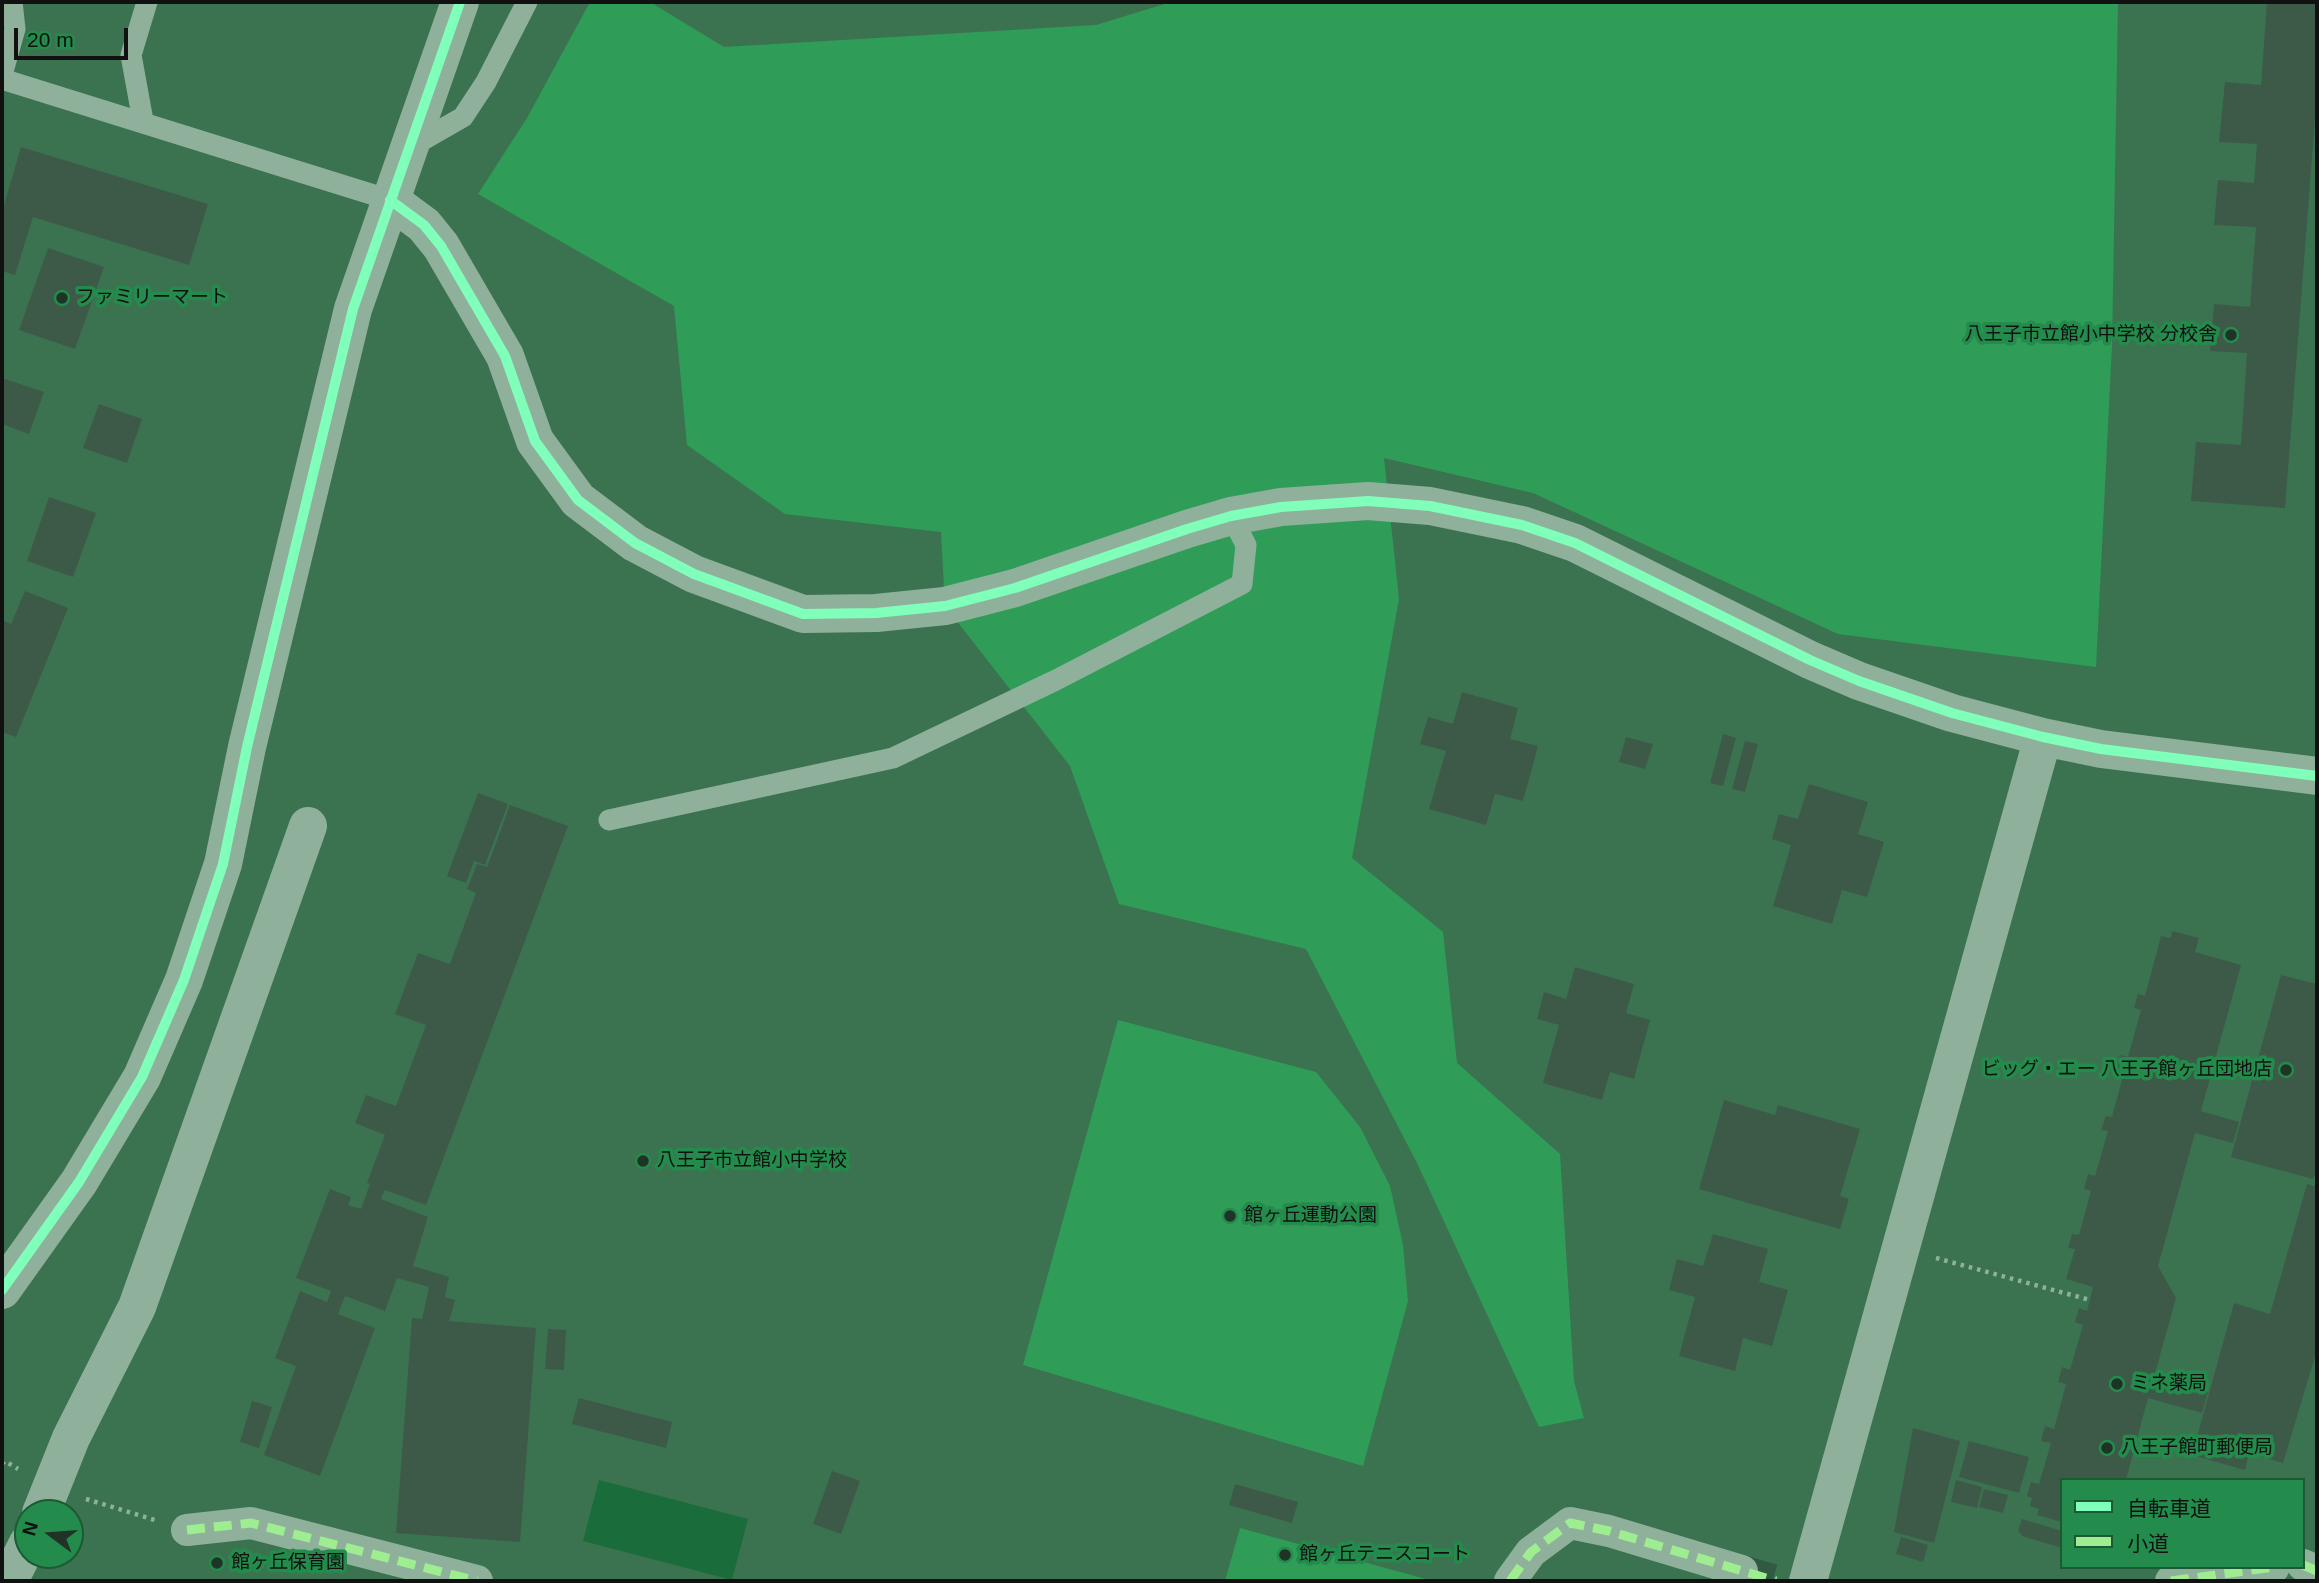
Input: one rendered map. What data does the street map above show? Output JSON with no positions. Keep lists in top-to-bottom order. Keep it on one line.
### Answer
{"places":["ファミリーマート","八王子市立館小中学校 分校舎","ビッグ・エー 八王子館ヶ丘団地店","八王子市立館小中学校","館ヶ丘運動公園","ミネ薬局","八王子館町郵便局","館ヶ丘テニスコート","館ヶ丘保育園"],"legend":["自転車道","小道"],"scale_bar":"20 m","north":"left"}
